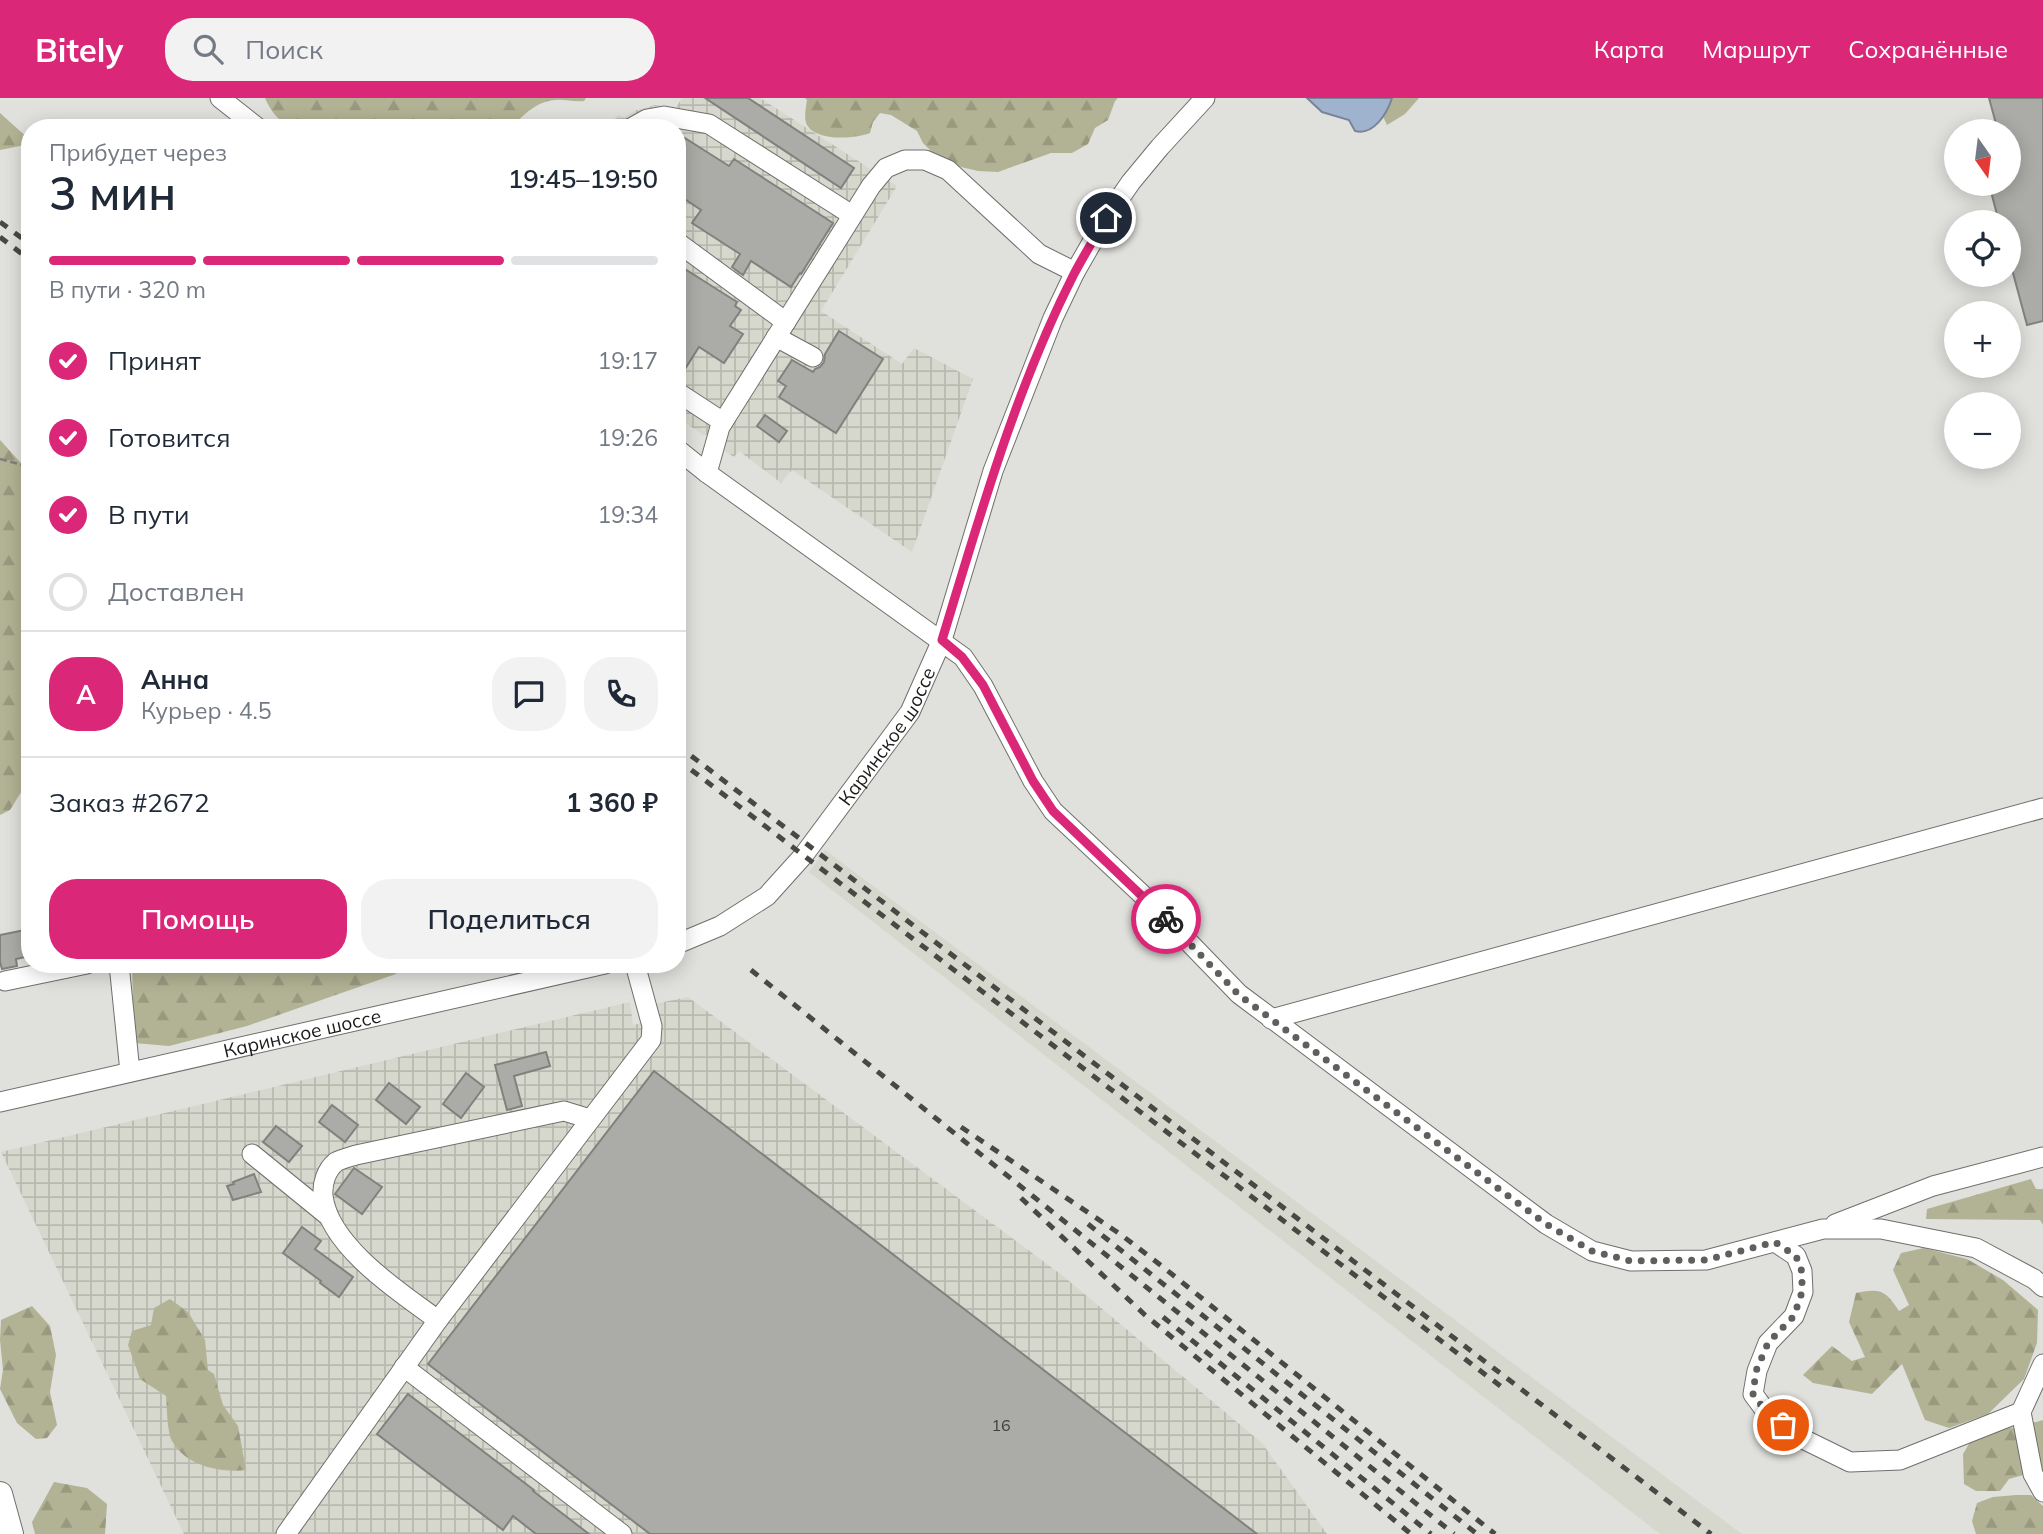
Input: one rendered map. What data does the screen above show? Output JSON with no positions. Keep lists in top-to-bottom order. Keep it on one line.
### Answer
{"streets":{"street":["Каринское шоссе"]},"house_numbers":["16"],"north":"bottom","page":{"header":"Bitely","search":"Поиск","nav":["Карта","Маршрут","Сохранённые"],"map_buttons":["+","−"],"heading":["3 мин","Прибудет через","19:45–19:50"],"panel":["Анна","Курьер · 4.5","Заказ #2672","1 360 ₽"],"bar":"В пути · 320 m","list":[["Принят","19:17"],["Готовится","19:26"],["В пути","19:34"],"Доставлен"],"round":"А","buttons":["Помощь","Поделиться"]}}
